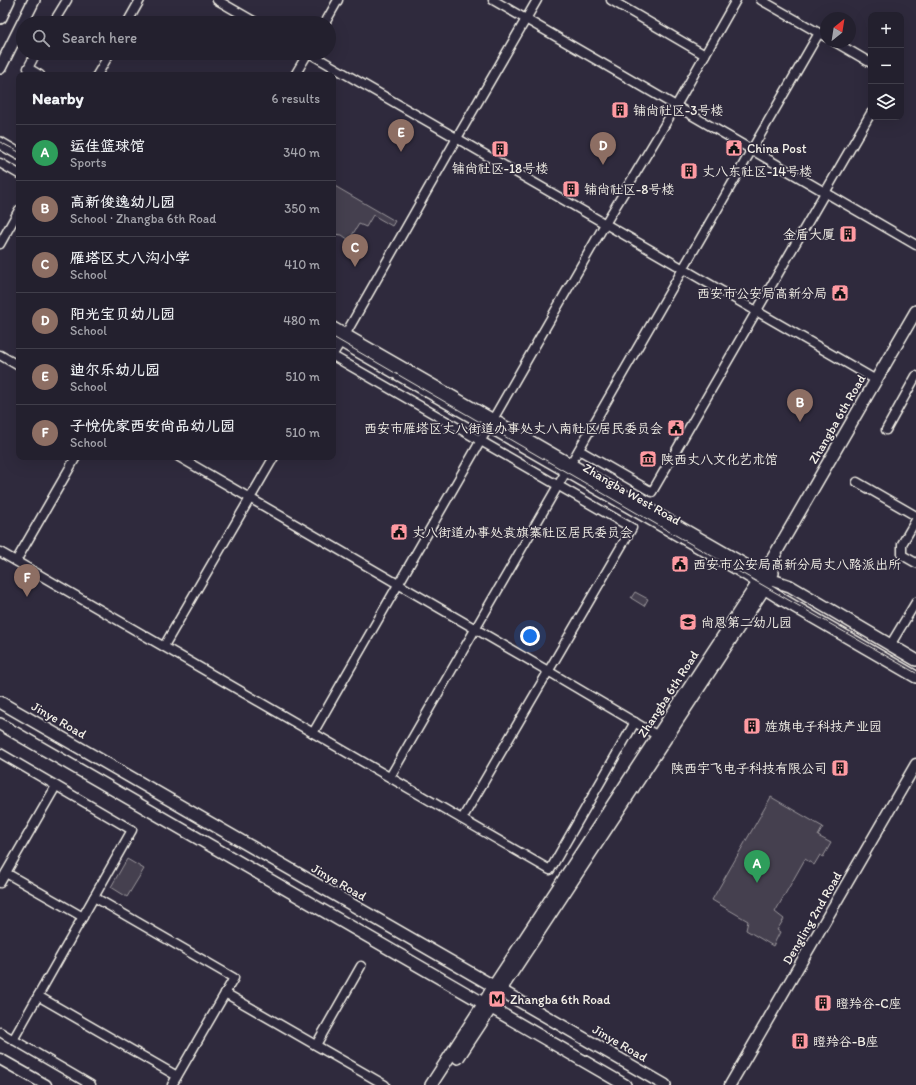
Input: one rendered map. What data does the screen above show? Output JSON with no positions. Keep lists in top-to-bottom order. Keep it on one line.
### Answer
{"streets":{"main road":["Zhangba 6th Road","Zhangba West Road","Jinye Road"],"street":["Dengling 2nd Road"]},"crossings":[["Zhangba 6th Road","Zhangba West Road"],["Zhangba 6th Road","Jinye Road"]],"places":{"building":["铺尚社区-3号楼","铺尚社区-18号楼","丈八东社区-14号楼","铺尚社区-8号楼","金盾大厦","旌旗电子科技产业园","陕西宇飞电子科技有限公司","瞪羚谷-C座","瞪羚谷-B座"],"public building":["China Post","西安市公安局高新分局","西安市雁塔区丈八街道办事处丈八南社区居民委员会","丈八街道办事处袁旗寨社区居民委员会","西安市公安局高新分局丈八路派出所"],"museum":["陕西丈八文化艺术馆"],"school or university":["尚恩第二幼儿园"],"metro station":["Zhangba 6th Road"]},"north":"top right","page":{"map_buttons":["+","−"],"search":"Search here","heading":["Nearby","6 results"],"pins":["E","D","C","B","F","A"],"list":[{"mark":"A","name":"运佳篮球馆","note":"Sports","value":"340 m"},{"mark":"B","name":"高新俊逸幼儿园","note":"School · Zhangba 6th Road","value":"350 m"},{"mark":"C","name":"雁塔区丈八沟小学","note":"School","value":"410 m"},{"mark":"D","name":"阳光宝贝幼儿园","note":"School","value":"480 m"},{"mark":"E","name":"迪尔乐幼儿园","note":"School","value":"510 m"},{"mark":"F","name":"子悦优家西安尚品幼儿园","note":"School","value":"510 m"}]}}
